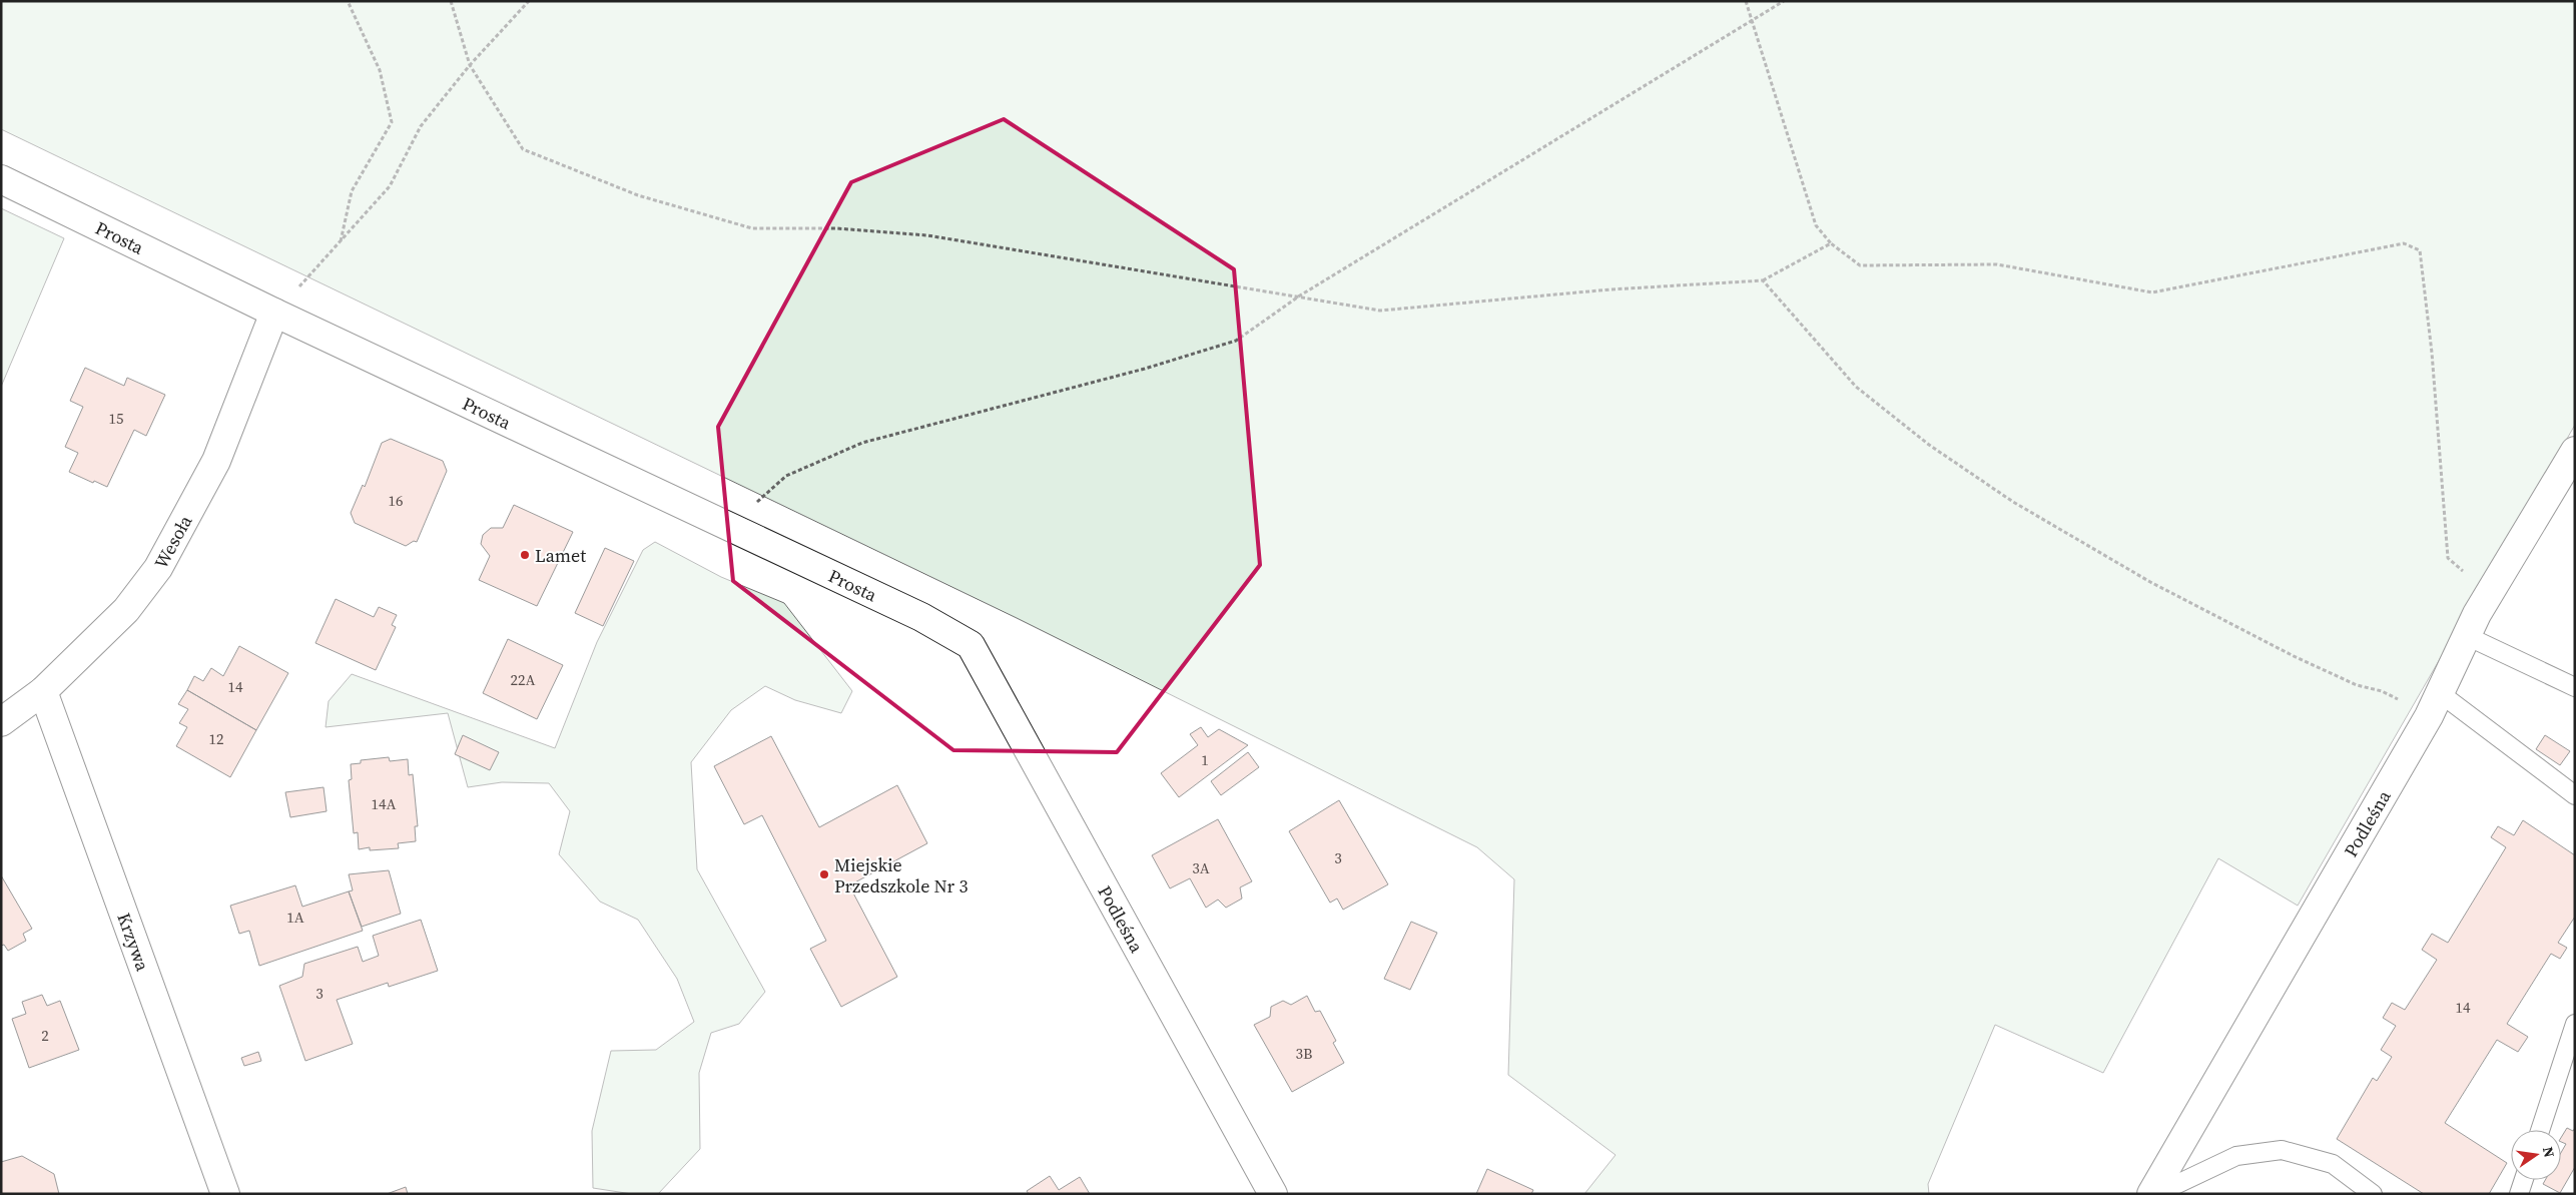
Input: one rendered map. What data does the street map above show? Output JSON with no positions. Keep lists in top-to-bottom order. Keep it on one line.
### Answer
{"streets":{"street":["Prosta","Wesoła","Podleśna","Krzywa"]},"crossings":[["Prosta","Wesoła"],["Prosta","Podleśna"],["Wesoła","Krzywa"]],"places":["Lamet","Miejskie Przedszkole Nr 3"],"house_numbers":["15","16","22A","14","12","1","14A","3","3A","1A","3","14","2","3B"],"north":"right"}
